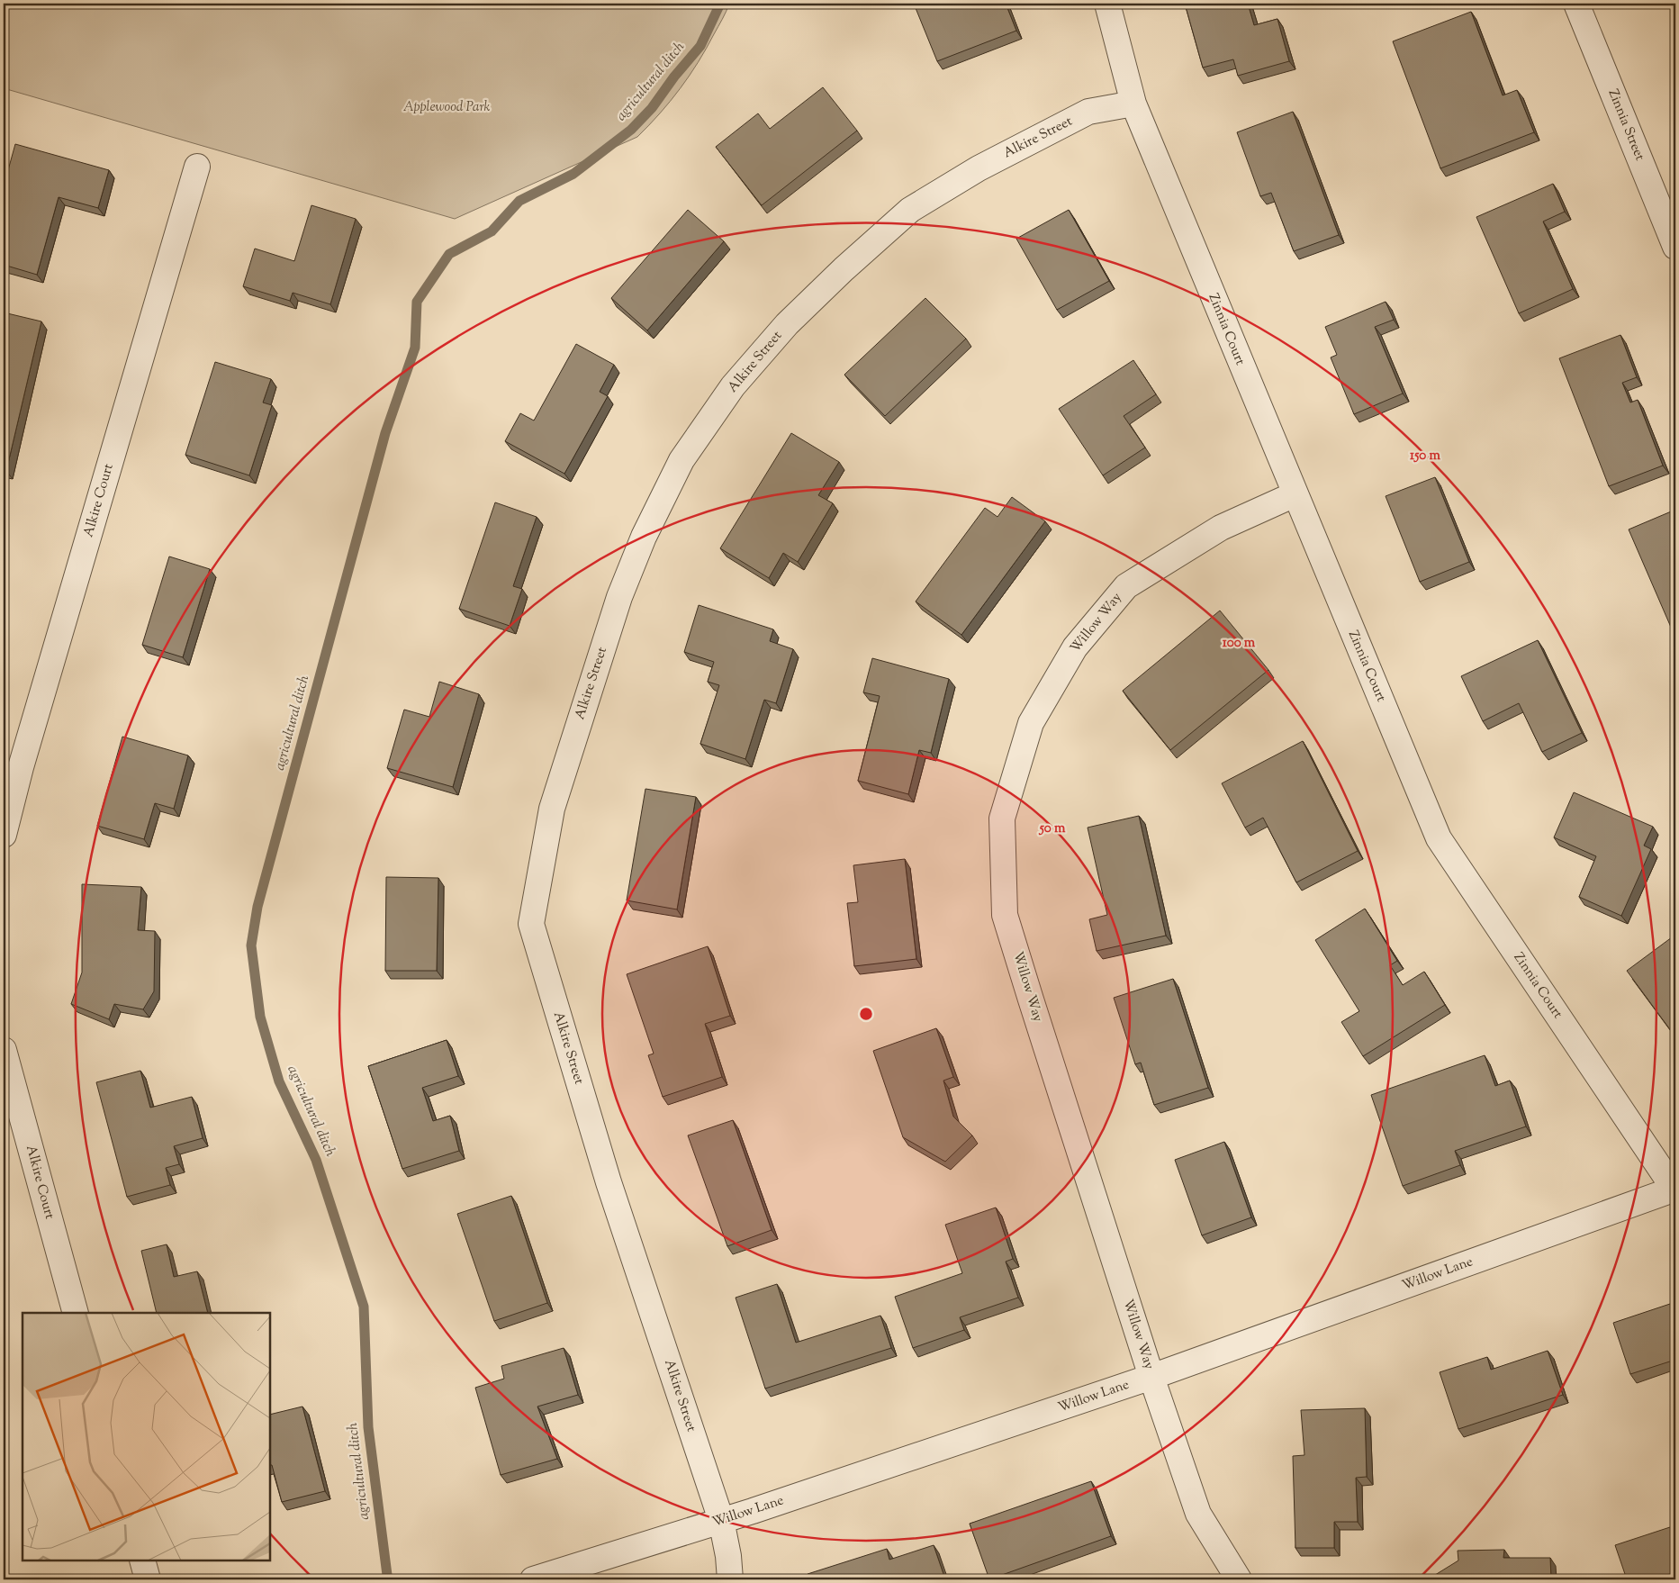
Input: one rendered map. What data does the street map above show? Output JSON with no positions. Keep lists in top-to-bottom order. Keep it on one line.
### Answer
{"streets":{"street":["Zinnia Street","Alkire Street","Zinnia Court","Alkire Court","Willow Way","Willow Lane"]},"crossings":[["Alkire Street","Zinnia Court"],["Alkire Street","Willow Lane"],["Zinnia Court","Willow Way"],["Zinnia Court","Willow Lane"],["Willow Way","Willow Lane"]],"water":["agricultural ditch"],"parks":["Applewood Park"],"rings":["150 m","100 m","50 m"]}
